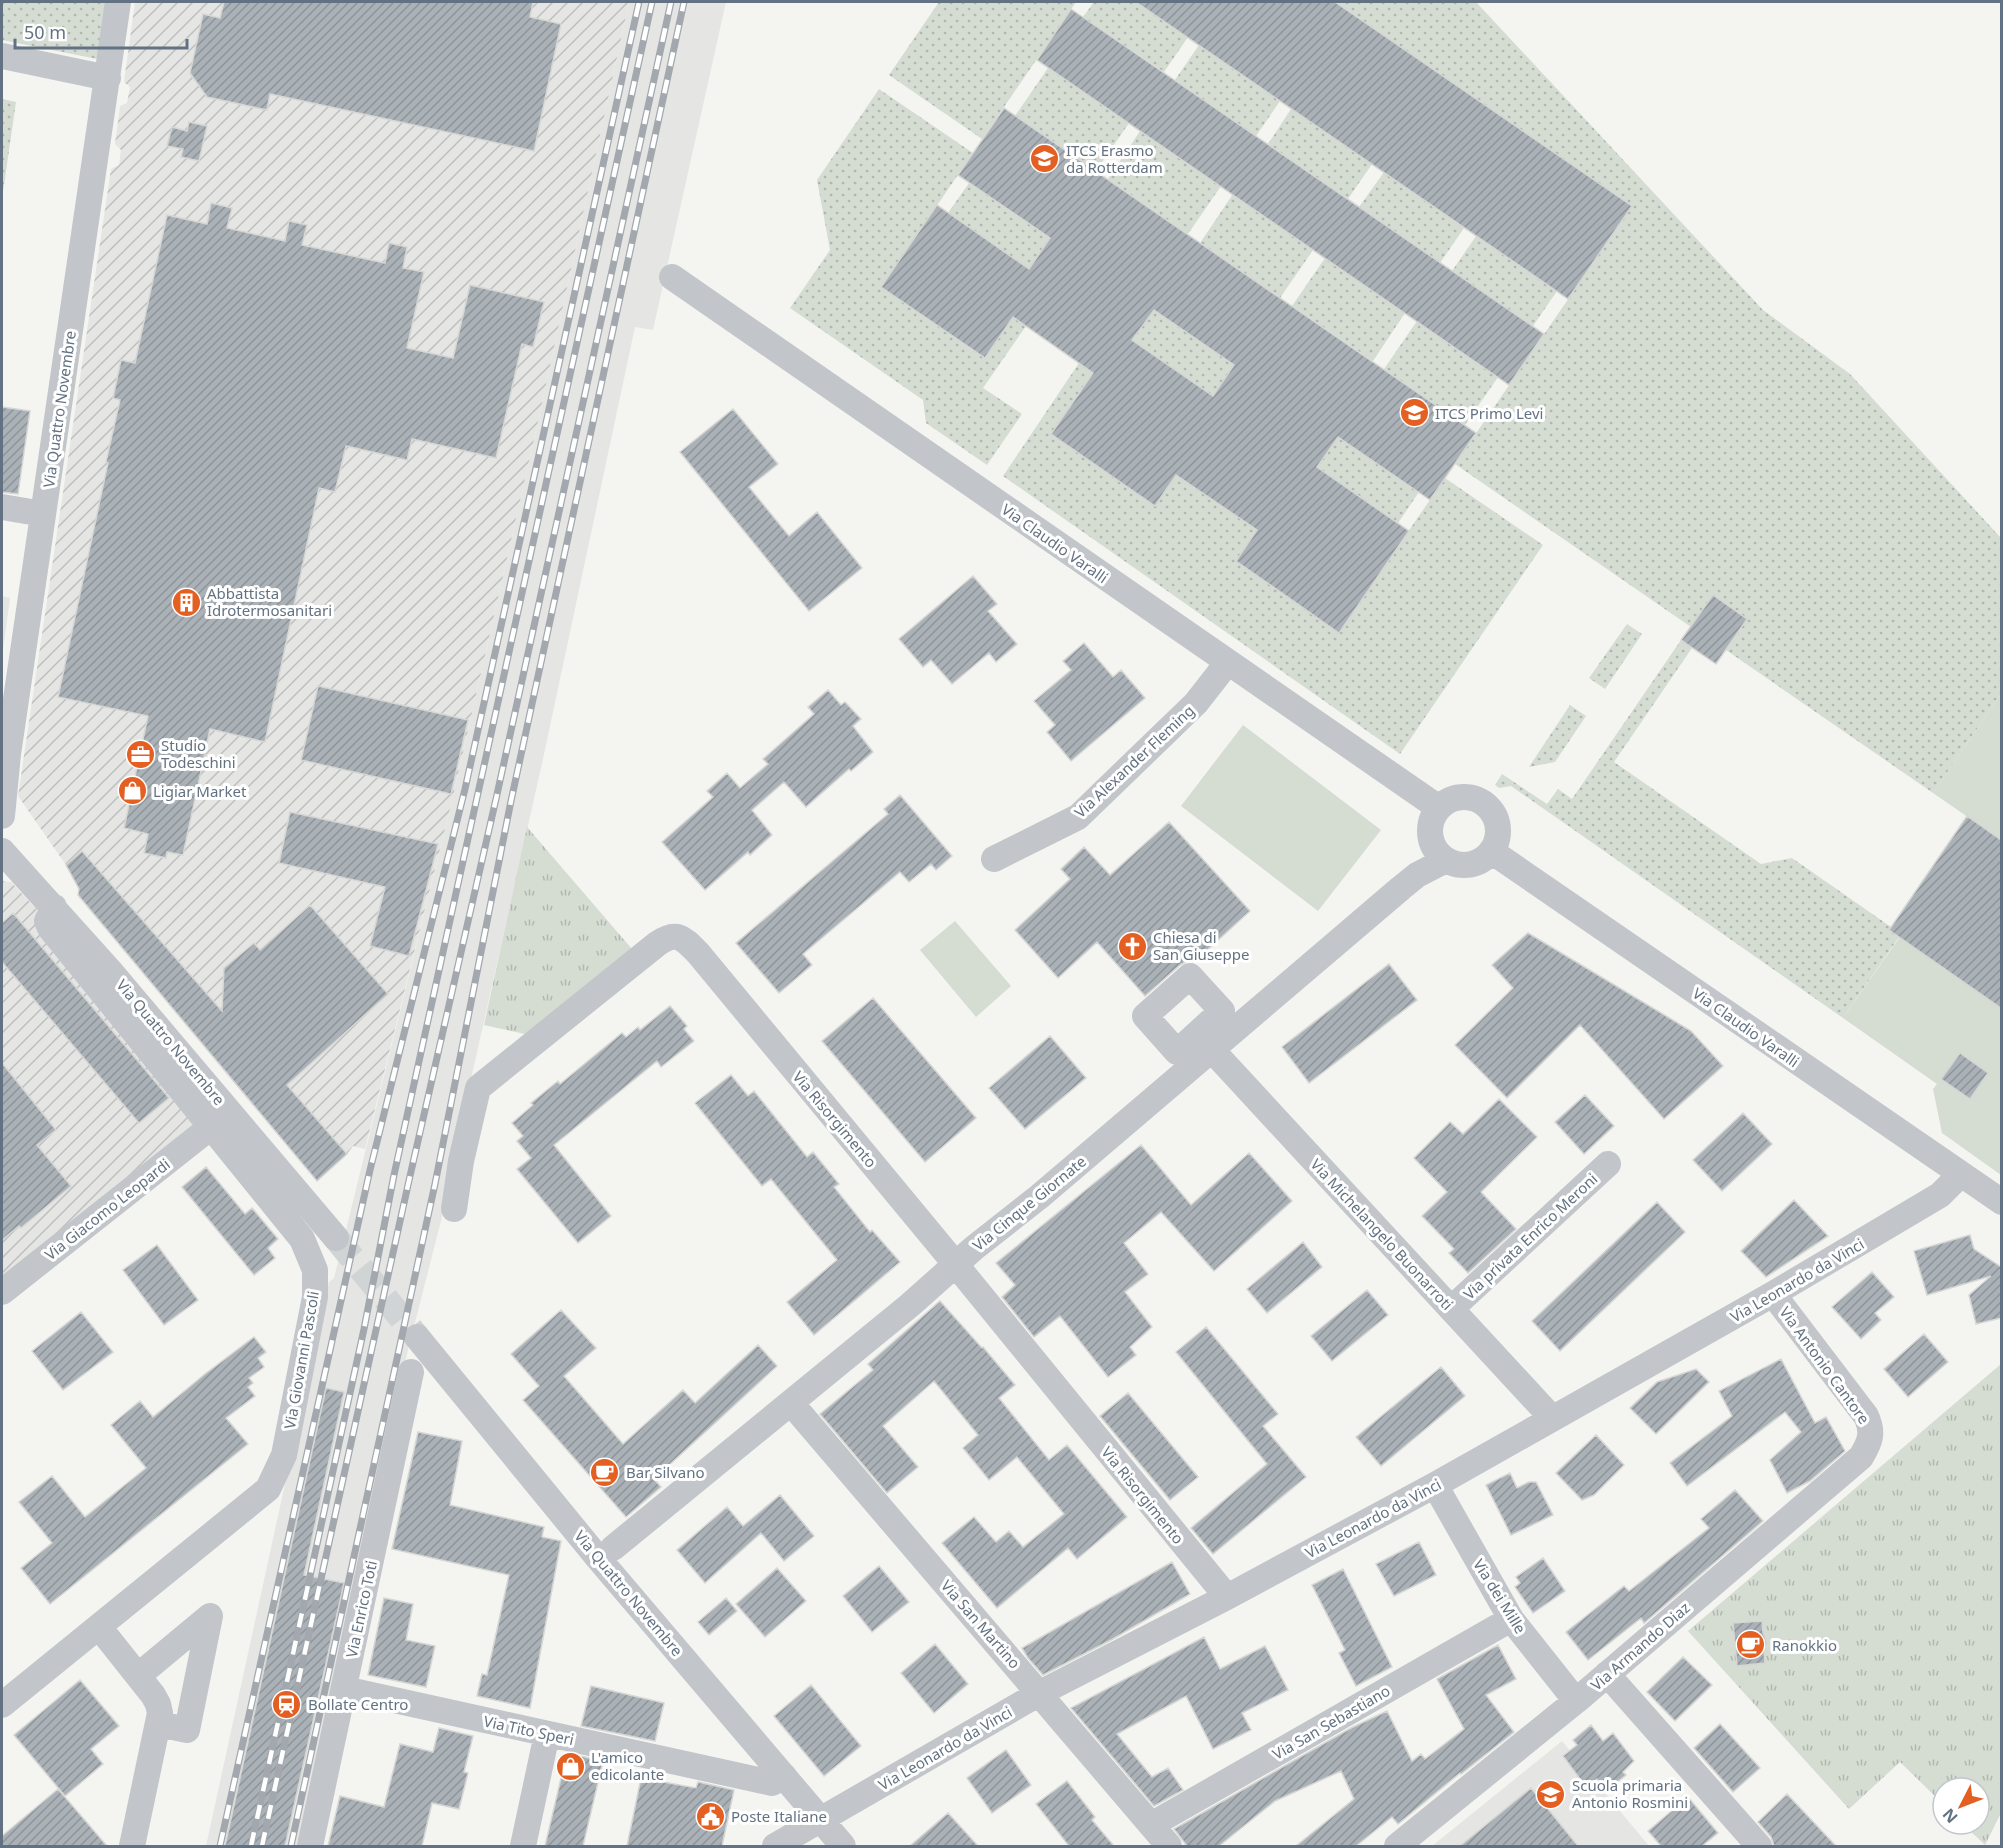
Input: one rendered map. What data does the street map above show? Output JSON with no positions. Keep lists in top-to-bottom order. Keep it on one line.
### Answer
{"streets":{"street":["Via Quattro Novembre","Via Claudio Varalli","Via Alexander Fleming","Via Risorgimento","Via Cinque Giornate","Via Giacomo Leopardi","Via Michelangelo Buonarroti","Via privata Enrico Meroni","Via Leonardo da Vinci","Via Giovanni Pascoli","Via Antonio Cantore","Via dei Mille","Via Enrico Toti","Via San Martino","Via Armando Diaz","Via San Sebastiano","Via Tito Speri"]},"crossings":[["Via Quattro Novembre","Via Leonardo da Vinci"],["Via Quattro Novembre","Via Giovanni Pascoli"],["Via Quattro Novembre","Via Tito Speri"],["Via Claudio Varalli","Via Alexander Fleming"],["Via Claudio Varalli","Via Cinque Giornate"],["Via Claudio Varalli","Via Leonardo da Vinci"],["Via Risorgimento","Via Cinque Giornate"],["Via Risorgimento","Via Leonardo da Vinci"],["Via Cinque Giornate","Via Michelangelo Buonarroti"],["Via Cinque Giornate","Via San Martino"],["Via Giacomo Leopardi","Via Giovanni Pascoli"],["Via Michelangelo Buonarroti","Via privata Enrico Meroni"],["Via Michelangelo Buonarroti","Via Leonardo da Vinci"],["Via Leonardo da Vinci","Via Antonio Cantore"],["Via Leonardo da Vinci","Via dei Mille"],["Via Leonardo da Vinci","Via San Martino"],["Via Antonio Cantore","Via Armando Diaz"],["Via dei Mille","Via Armando Diaz"],["Via dei Mille","Via San Sebastiano"],["Via Enrico Toti","Via Tito Speri"],["Via San Martino","Via San Sebastiano"]],"places":{"school or university":["ITCS Erasmo da Rotterdam","ITCS Primo Levi","Scuola primaria Antonio Rosmini"],"building":["Abbattista Idrotermosanitari"],"office":["Studio Todeschini"],"shop":["Ligiar Market","L'amico edicolante"],"church":["Chiesa di San Giuseppe"],"cafe":["Bar Silvano","Ranokkio"],"station":["Bollate Centro"],"public building":["Poste Italiane"]},"scale_bar":"50 m","north":"bottom left"}
